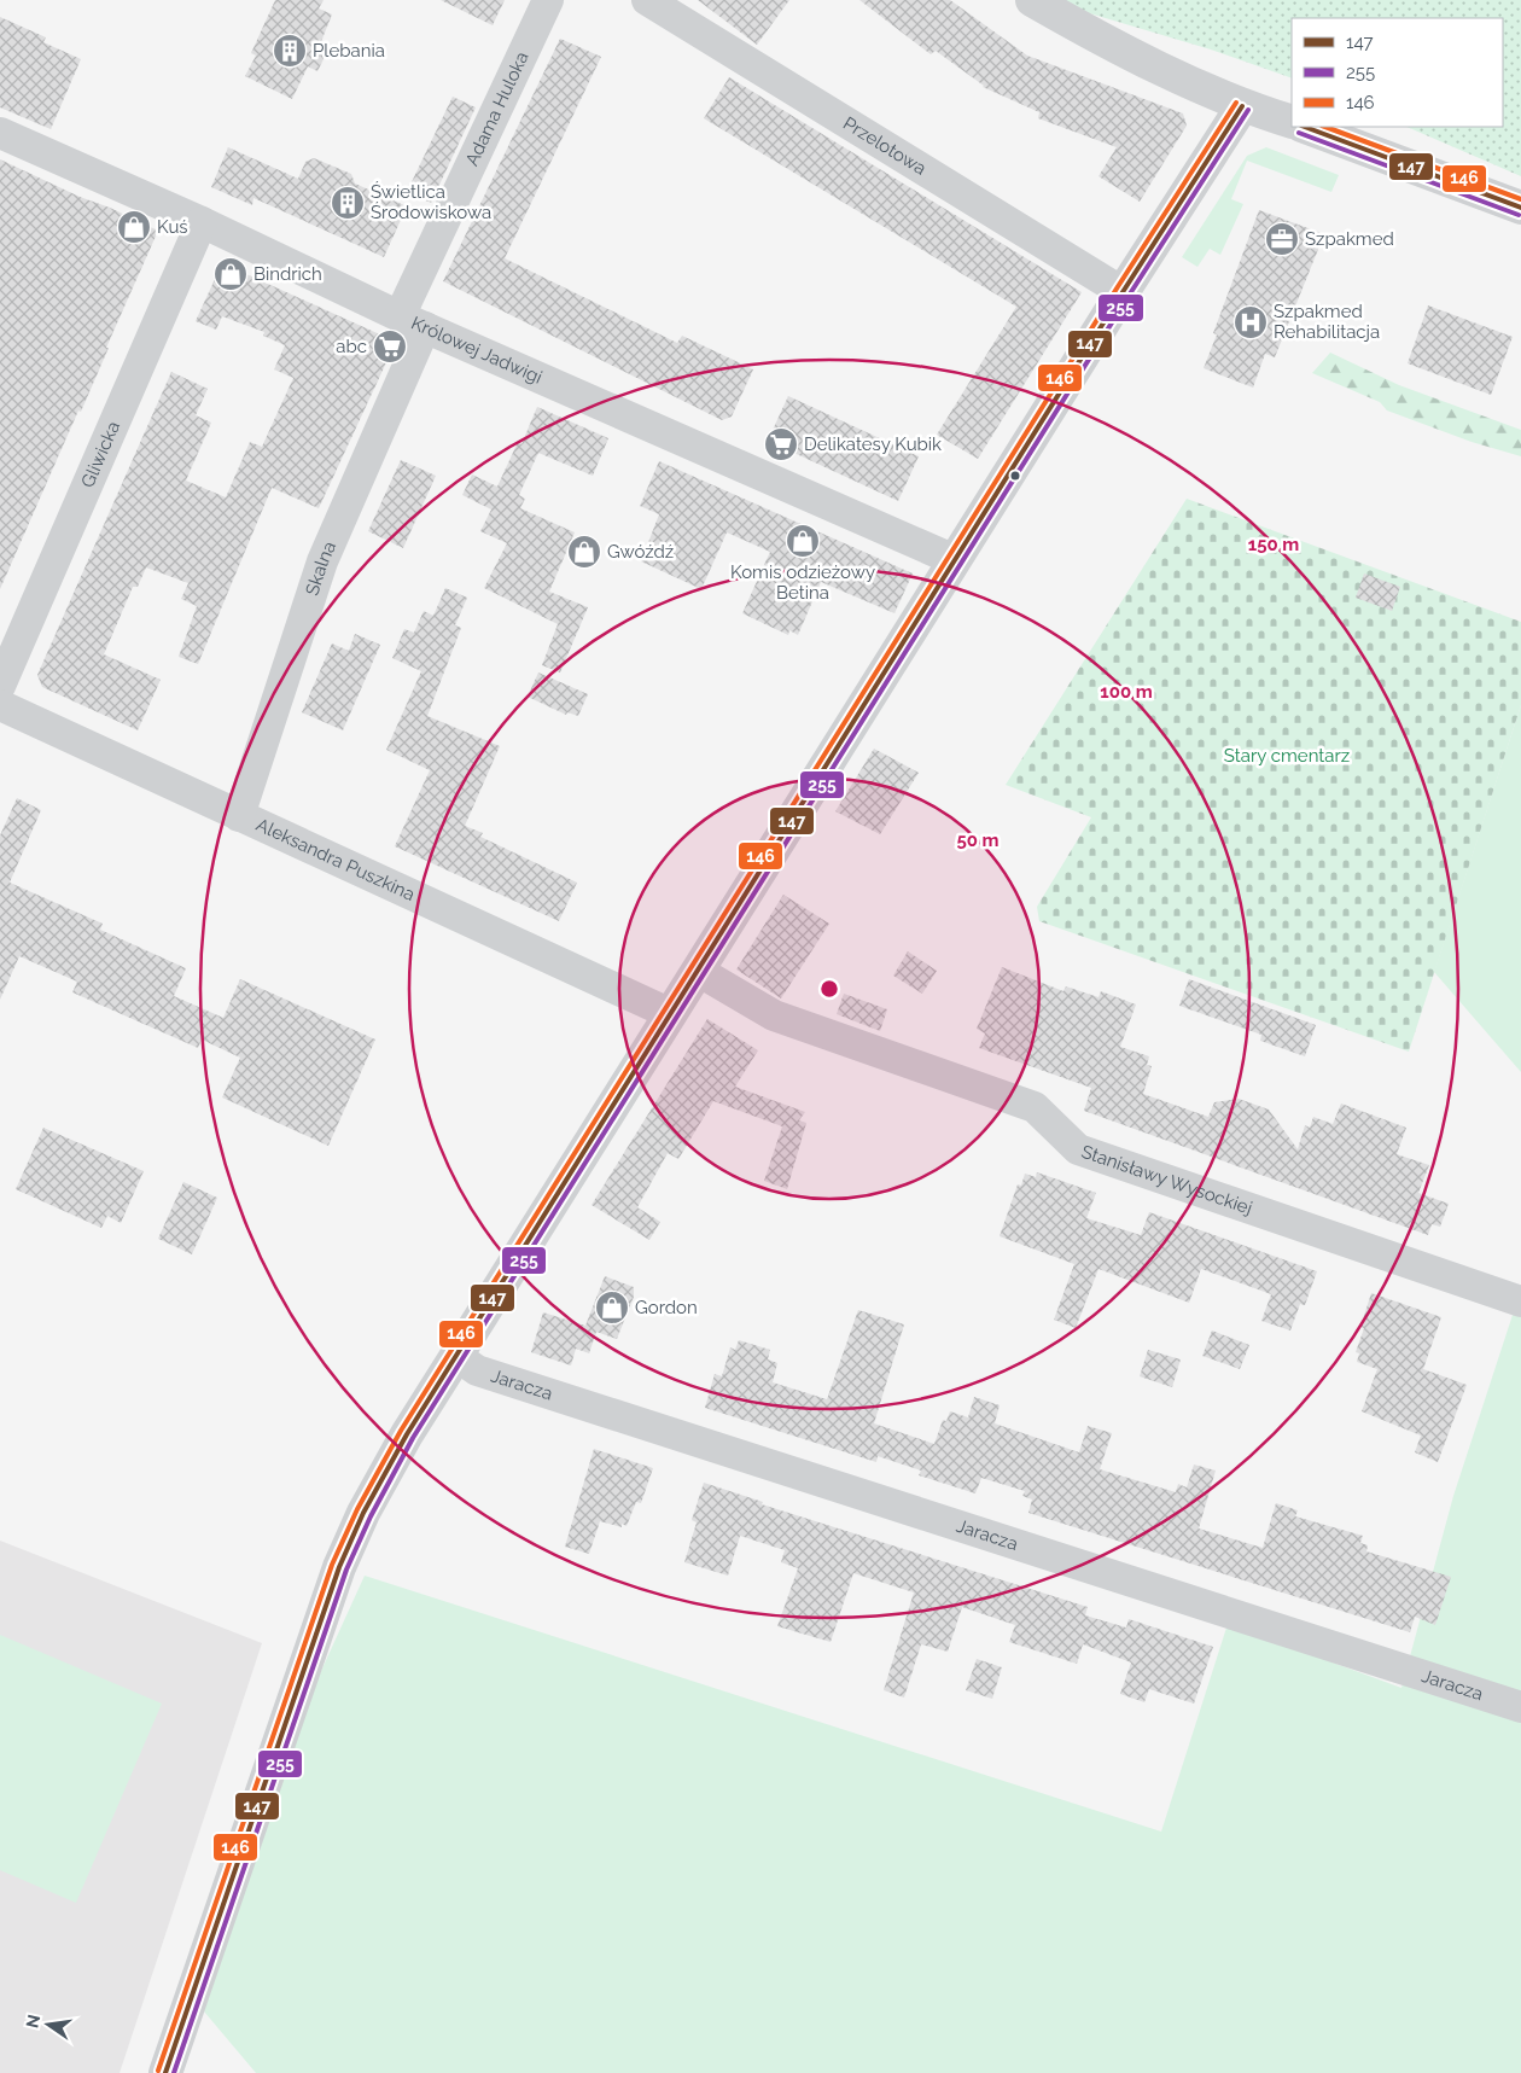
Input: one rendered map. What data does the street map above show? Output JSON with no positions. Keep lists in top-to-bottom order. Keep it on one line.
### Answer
{"streets":{"street":["Adama Huloka","Przelotowa","Królowej Jadwigi","Gliwicka","Skalna","Aleksandra Puszkina","Stanisławy Wysockiej","Jaracza"]},"crossings":[["Adama Huloka","Królowej Jadwigi"],["Adama Huloka","Skalna"],["Królowej Jadwigi","Gliwicka"],["Królowej Jadwigi","Skalna"],["Skalna","Aleksandra Puszkina"]],"parks":["Stary cmentarz"],"places":{"building":["Plebania","Świetlica Środowiskowa"],"shop":["Kuś","Bindrich","Komis odzieżowy Betina","Gwóźdź","Gordon"],"office":["Szpakmed"],"hospital":["Szpakmed Rehabilitacja"],"supermarket":["abc","Delikatesy Kubik"]},"lines":["transit line 146","transit line 147","transit line 255"],"legend":["147","255","146"],"north":"left","rings":["150 m","100 m","50 m"]}
